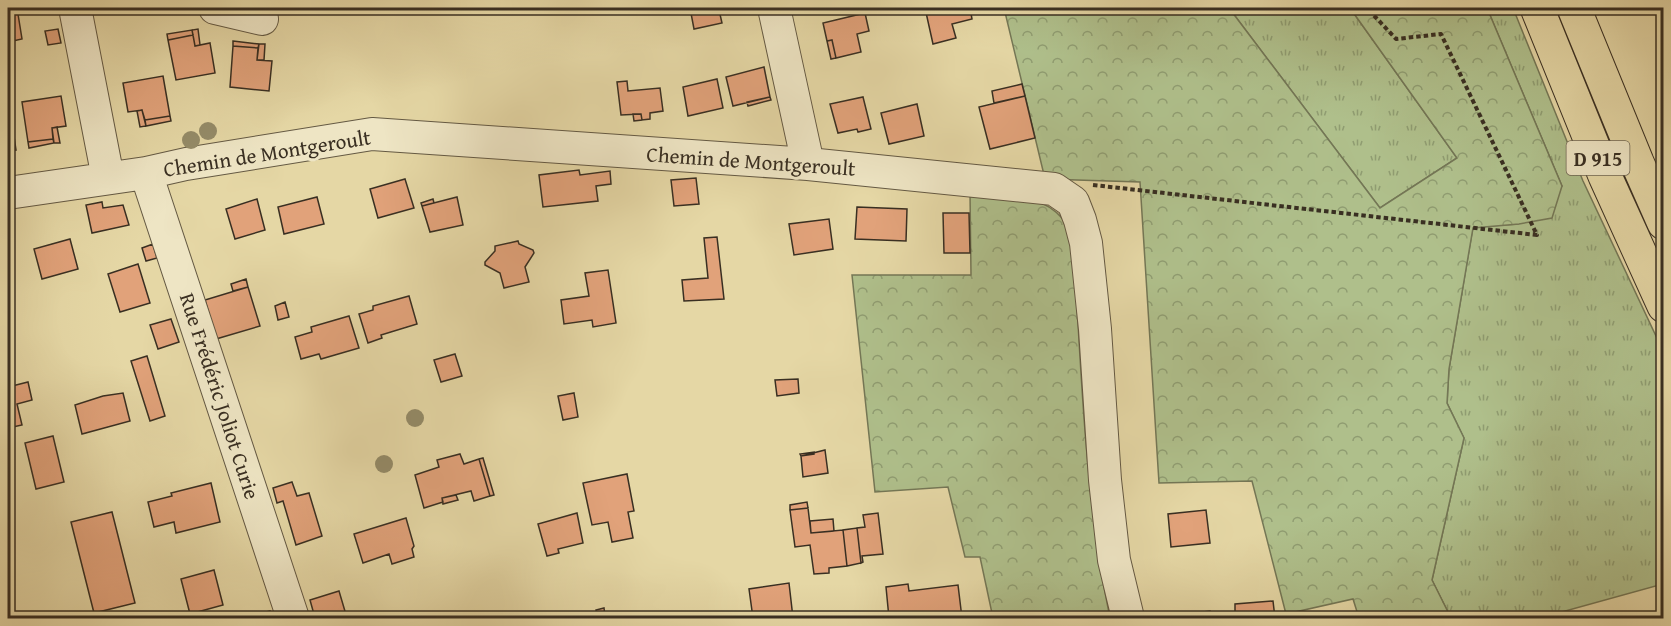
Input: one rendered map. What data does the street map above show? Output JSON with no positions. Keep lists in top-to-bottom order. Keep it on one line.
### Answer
{"streets":{"main road":["D 915"],"street":["Chemin de Montgeroult","Rue Frédéric Joliot Curie"]},"crossings":[["Chemin de Montgeroult","Rue Frédéric Joliot Curie"]]}
